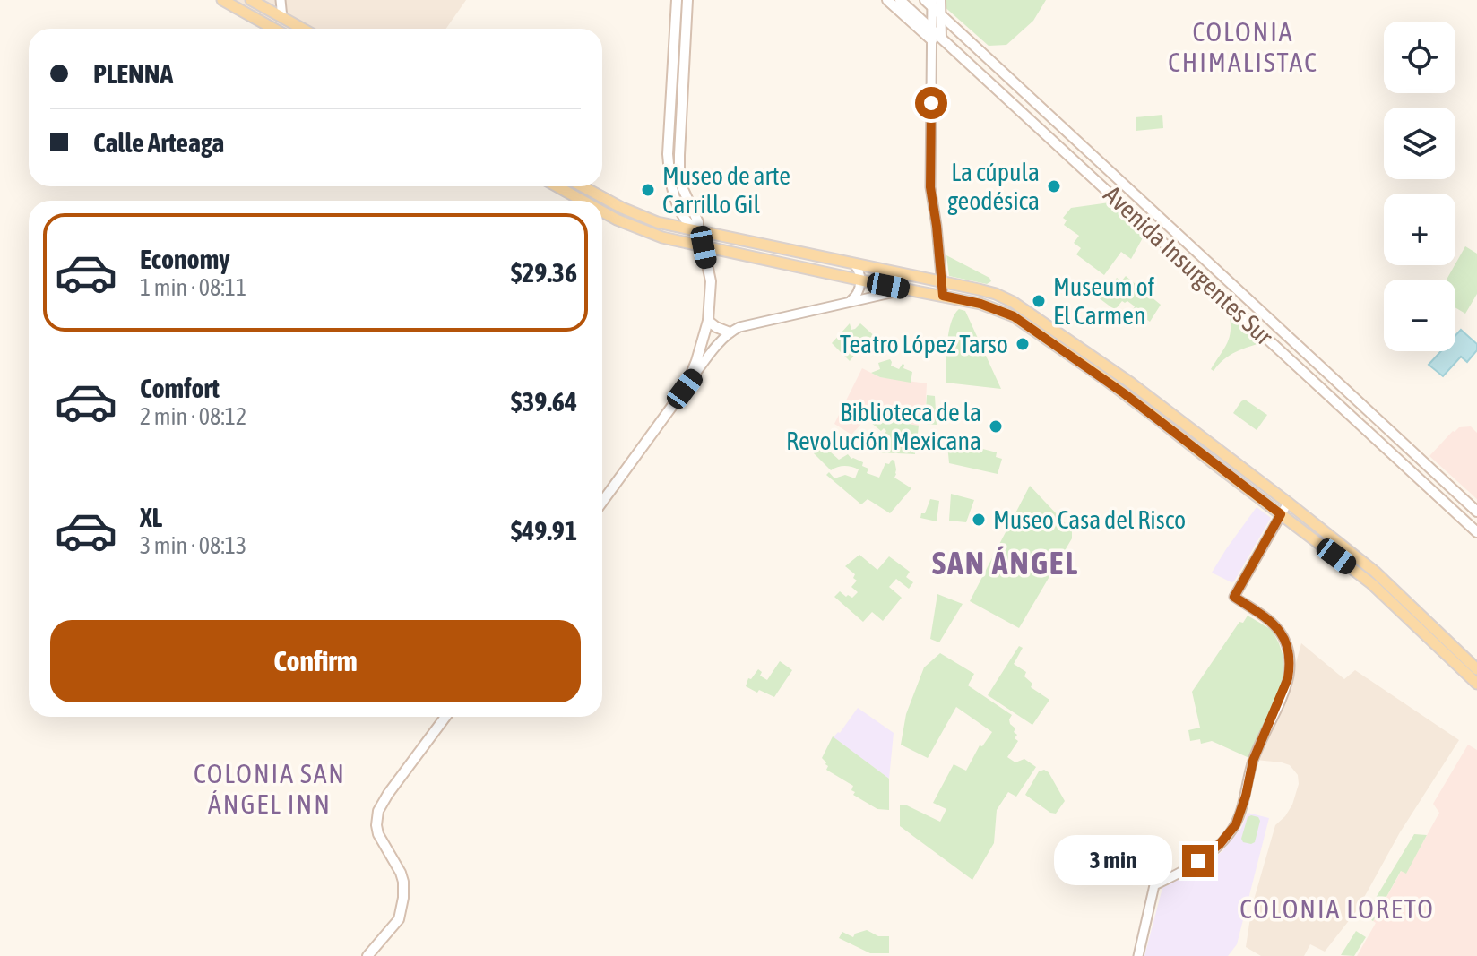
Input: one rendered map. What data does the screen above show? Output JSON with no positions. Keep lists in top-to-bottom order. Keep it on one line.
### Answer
{"streets":{"main road":["Avenida Insurgentes Sur"]},"districts":["COLONIA CHIMALISTAC","SAN ÁNGEL","COLONIA SAN ÁNGEL INN","COLONIA LORETO"],"places":["La cúpula geodésica","Museo de arte Carrillo Gil","Museum of El Carmen","Teatro López Tarso","Biblioteca de la Revolución Mexicana","Museo Casa del Risco"],"page":{"map_buttons":["+","−"],"banner":["PLENNA","Calle Arteaga"],"list":[{"name":"Economy","note":"1 min · 08:11","value":"$29.36"},{"name":"Comfort","note":"2 min · 08:12","value":"$39.64"},{"name":"XL","note":"3 min · 08:13","value":"$49.91"}],"buttons":"Confirm","bubble":"3 min"}}
